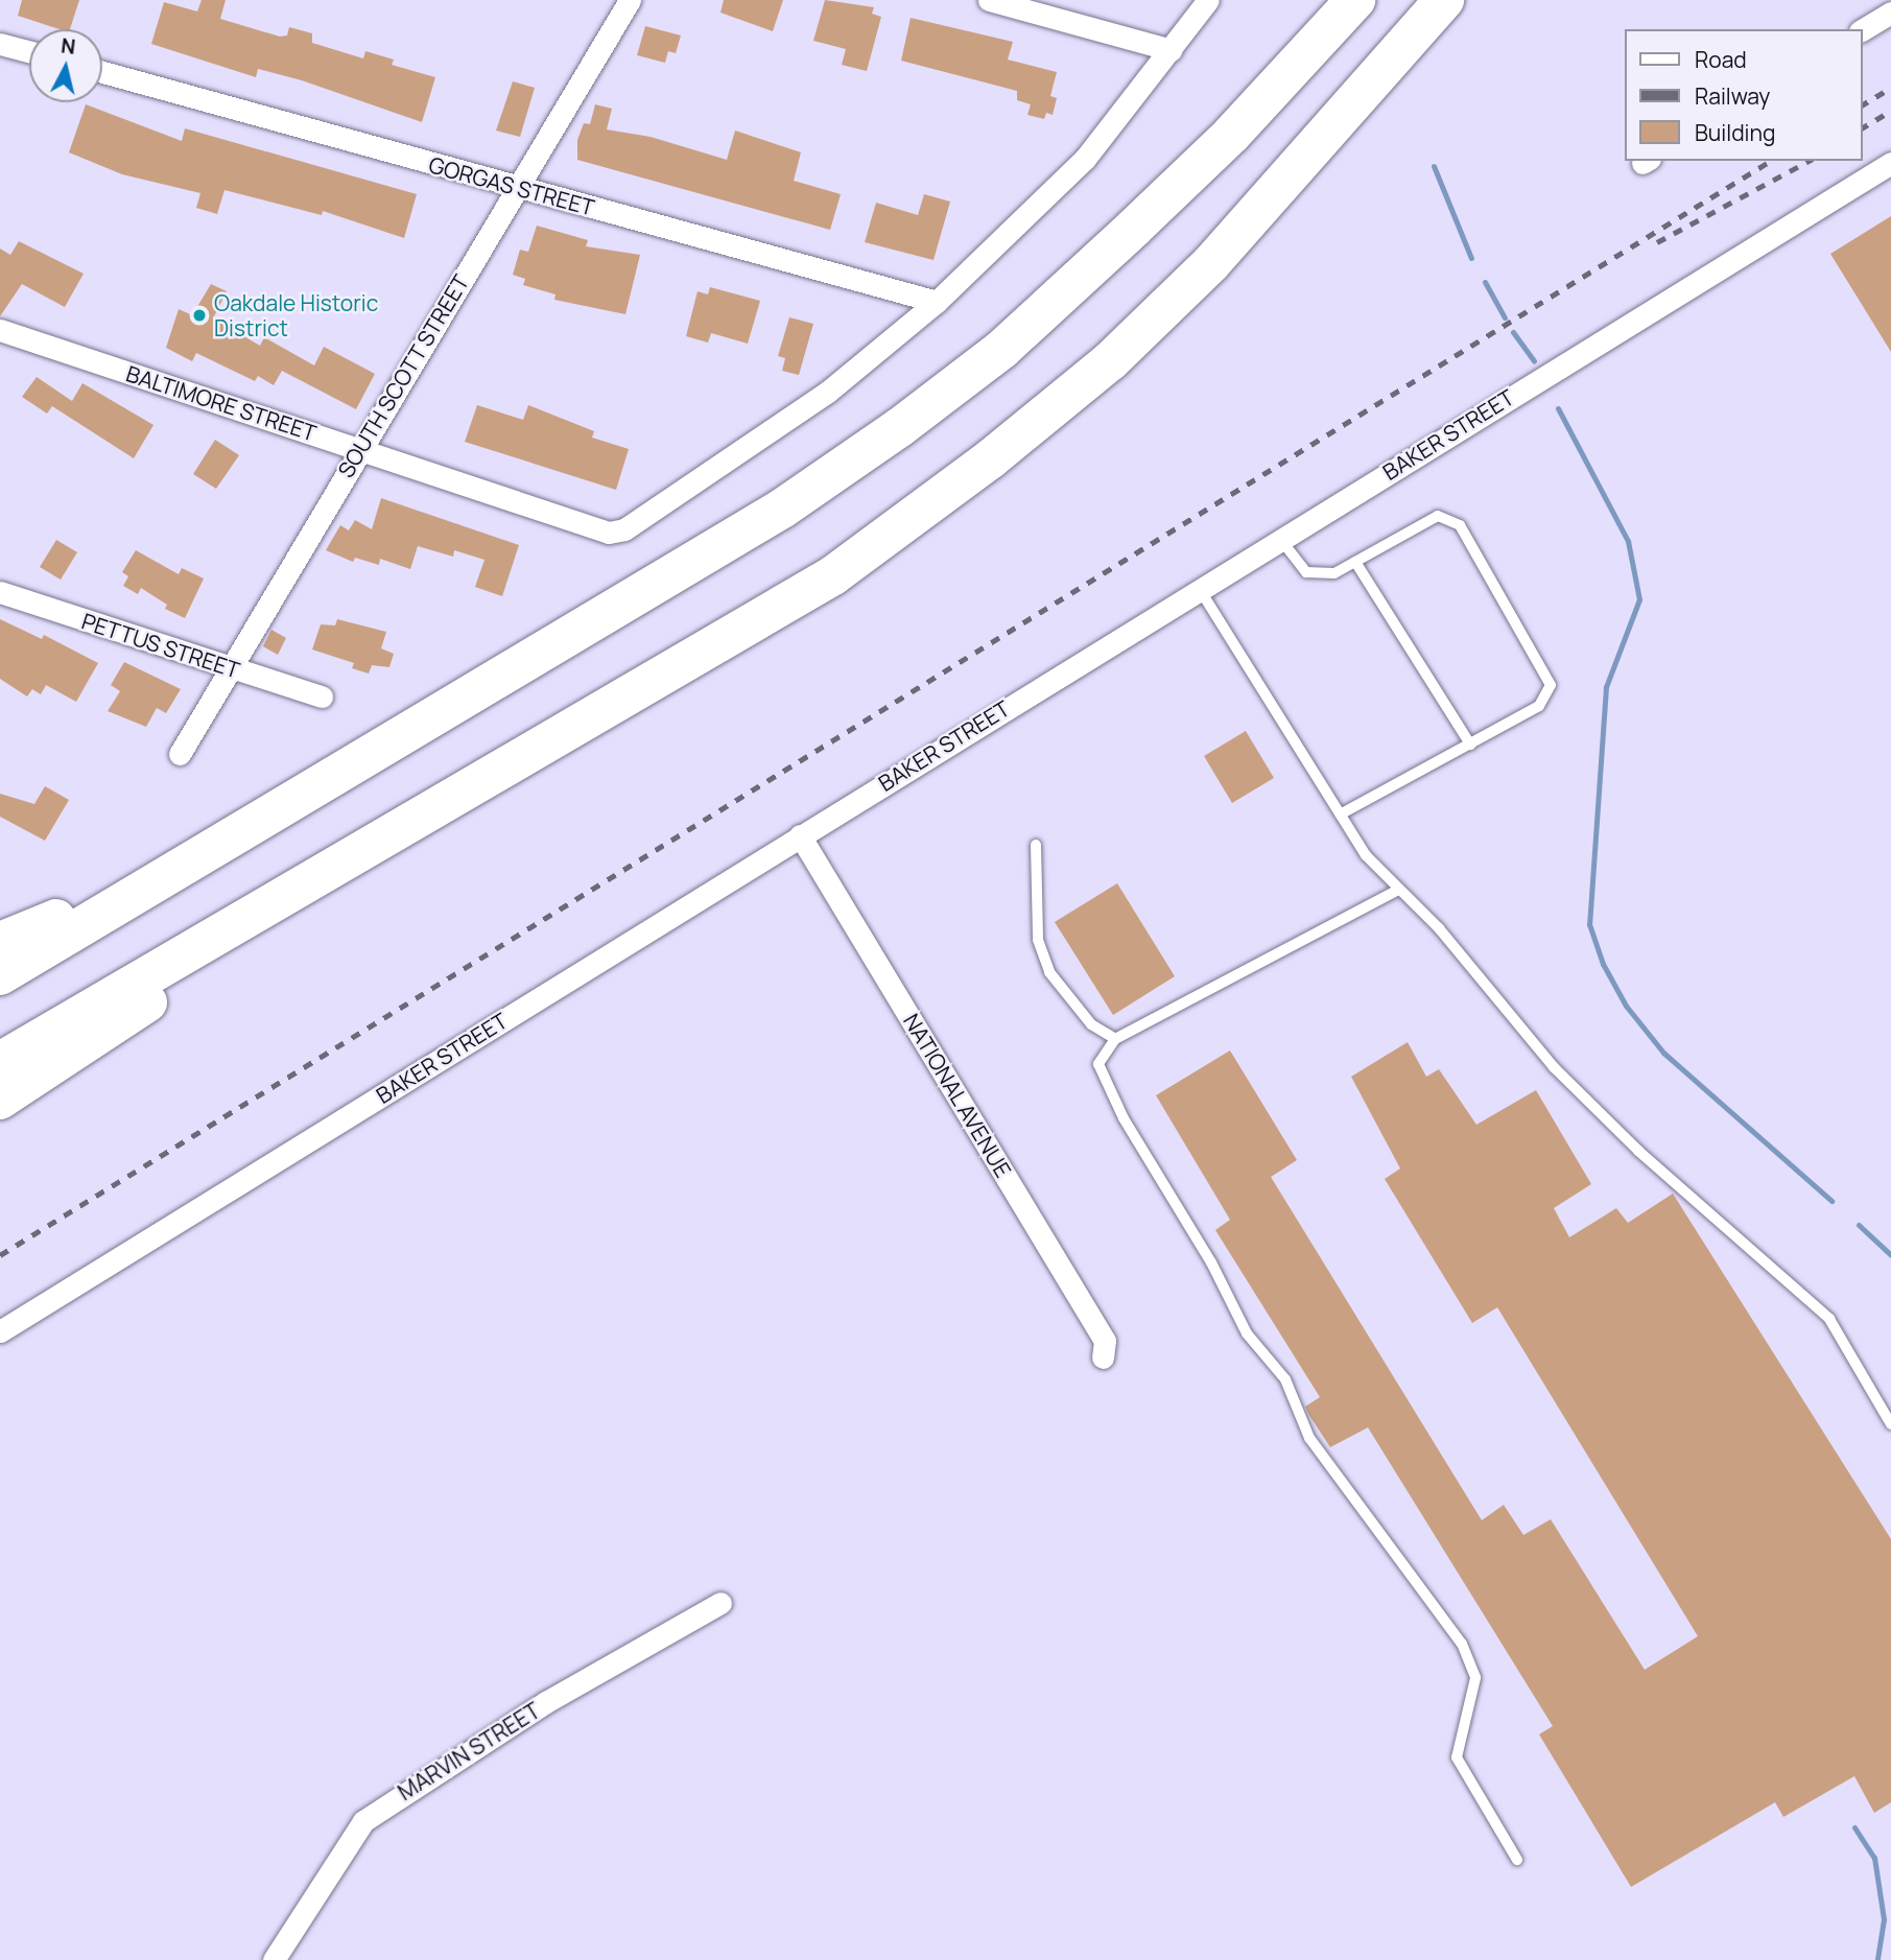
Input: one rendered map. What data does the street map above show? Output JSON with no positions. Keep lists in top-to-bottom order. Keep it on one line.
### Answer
{"streets":{"street":["GORGAS STREET","SOUTH SCOTT STREET","BALTIMORE STREET","BAKER STREET","PETTUS STREET","NATIONAL AVENUE","MARVIN STREET"]},"crossings":[["GORGAS STREET","SOUTH SCOTT STREET"],["GORGAS STREET","BALTIMORE STREET"],["SOUTH SCOTT STREET","BALTIMORE STREET"],["SOUTH SCOTT STREET","PETTUS STREET"],["BAKER STREET","NATIONAL AVENUE"]],"places":["Oakdale Historic District"],"legend":["Road","Railway","Building"],"north":"top"}
